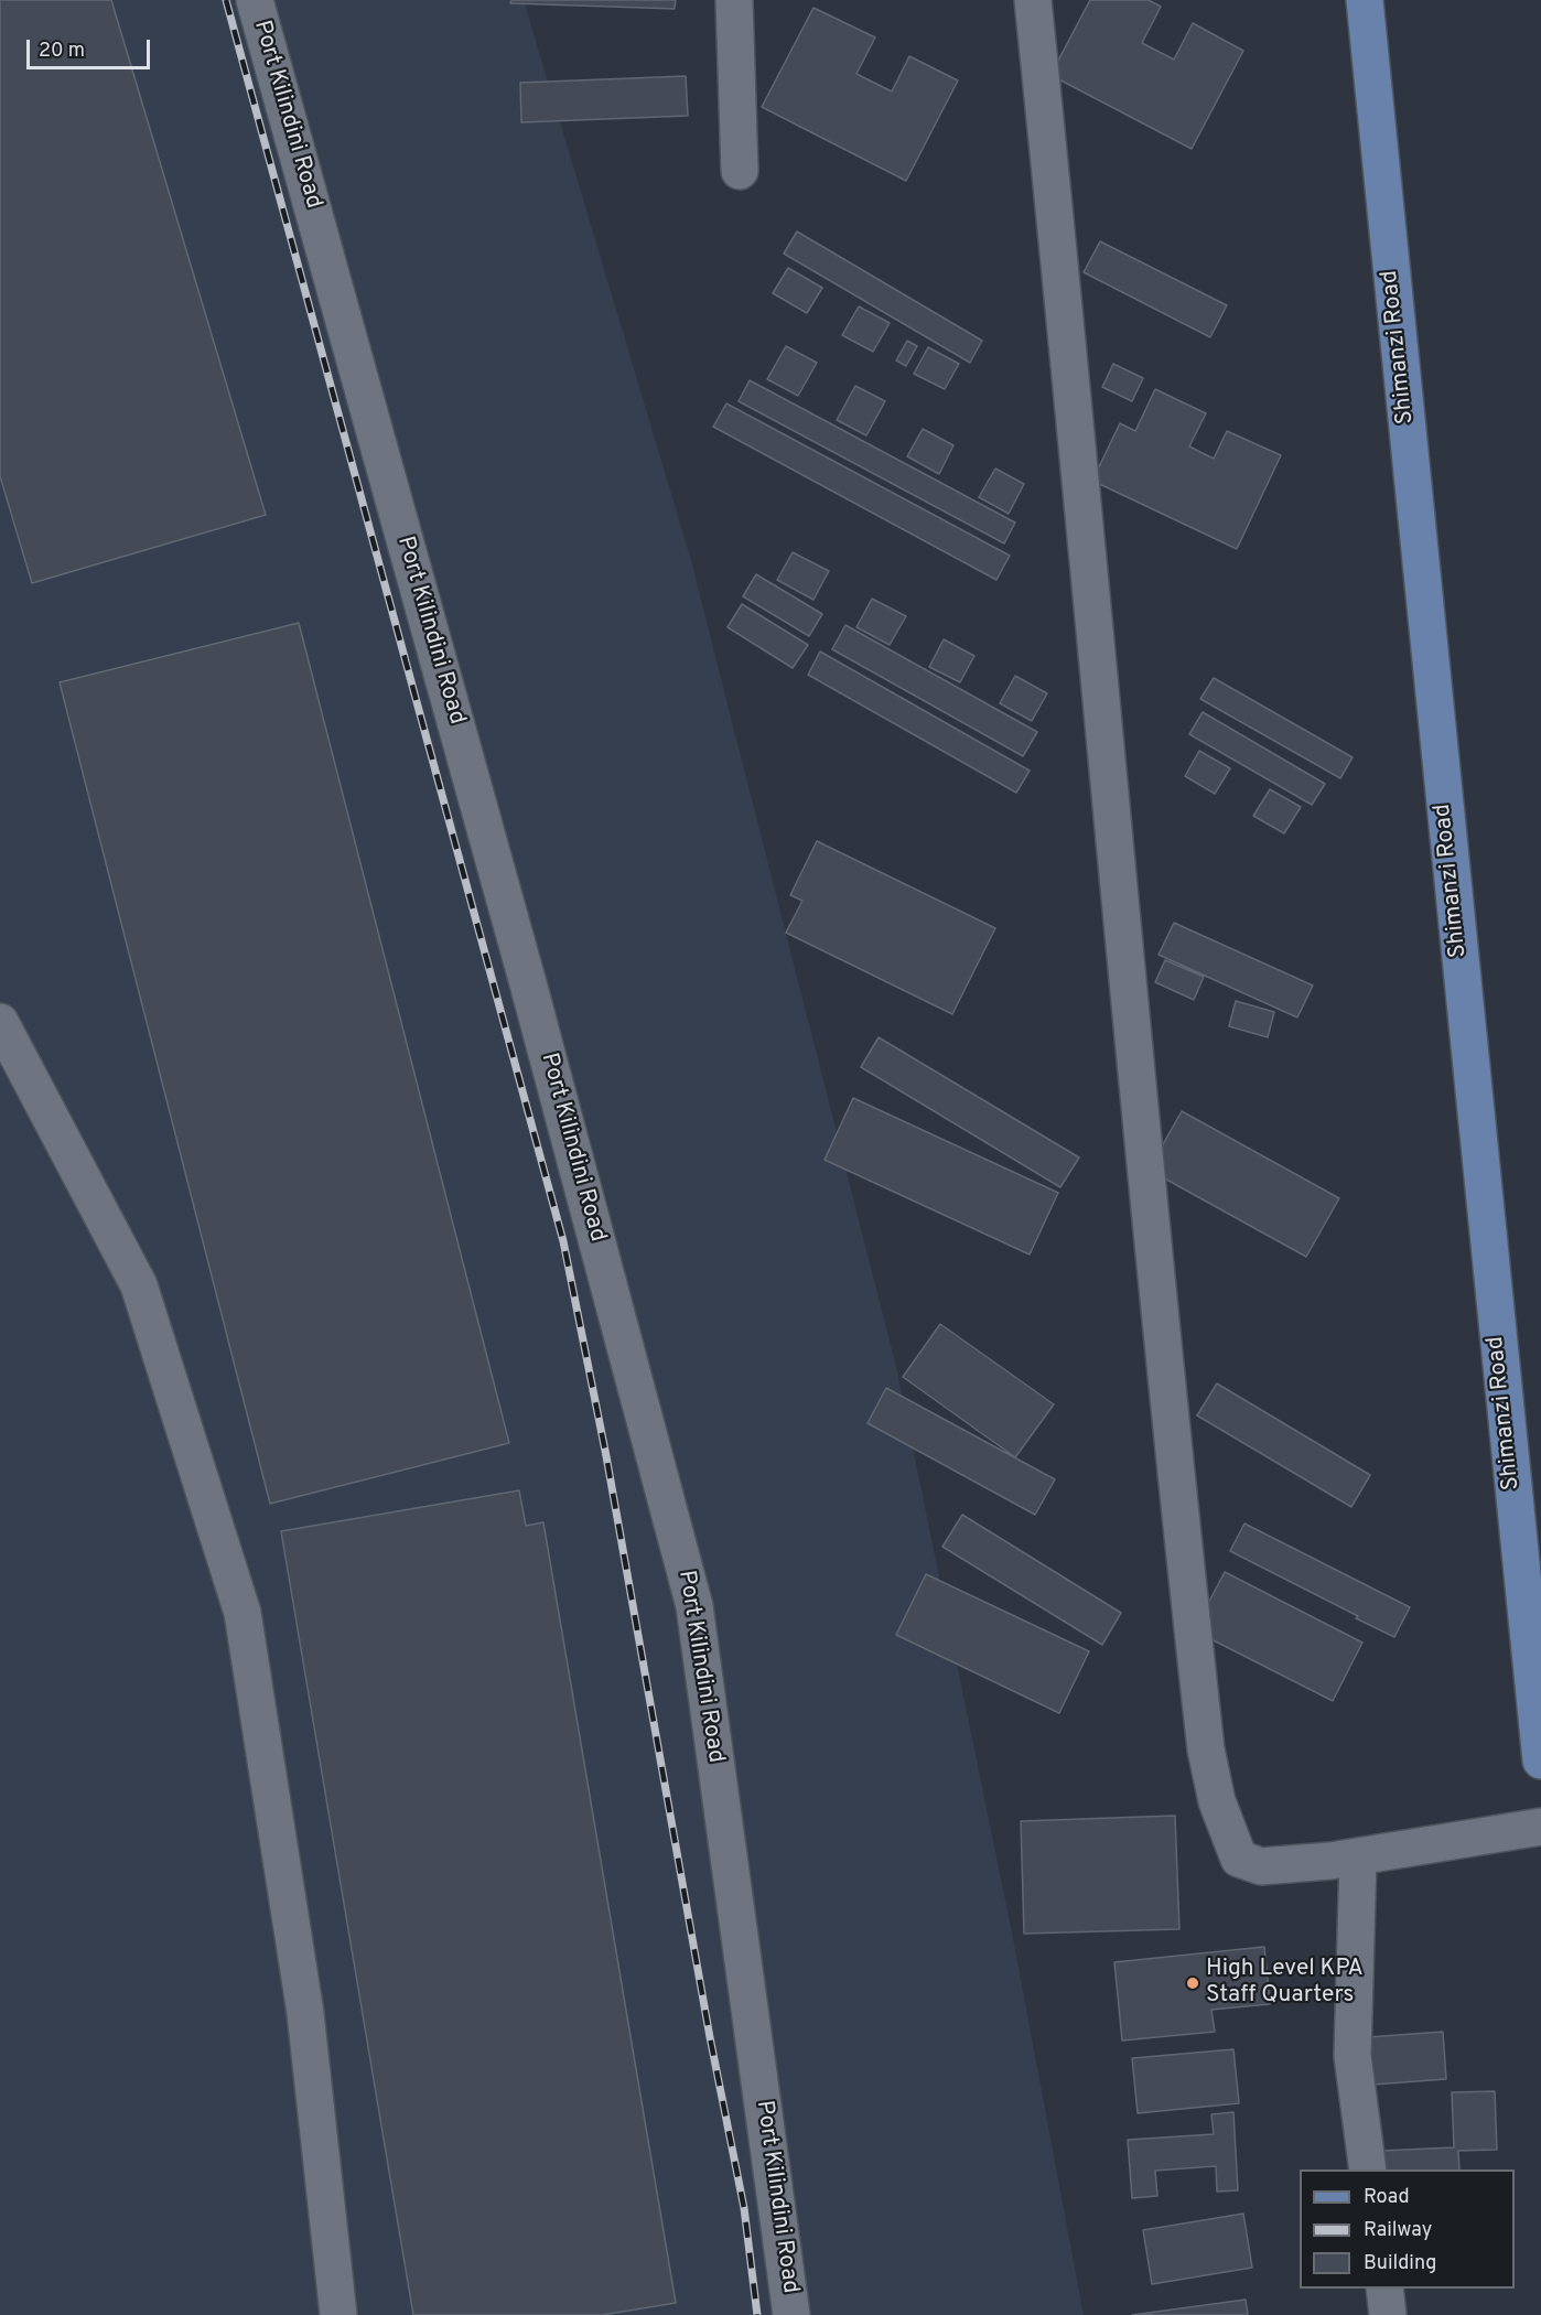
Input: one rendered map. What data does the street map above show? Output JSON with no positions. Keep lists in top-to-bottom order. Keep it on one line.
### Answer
{"streets":{"main road":["Shimanzi Road"],"street":["Port Kilindini Road"]},"places":["High Level KPA Staff Quarters"],"legend":["Road","Railway","Building"],"scale_bar":"20 m"}
